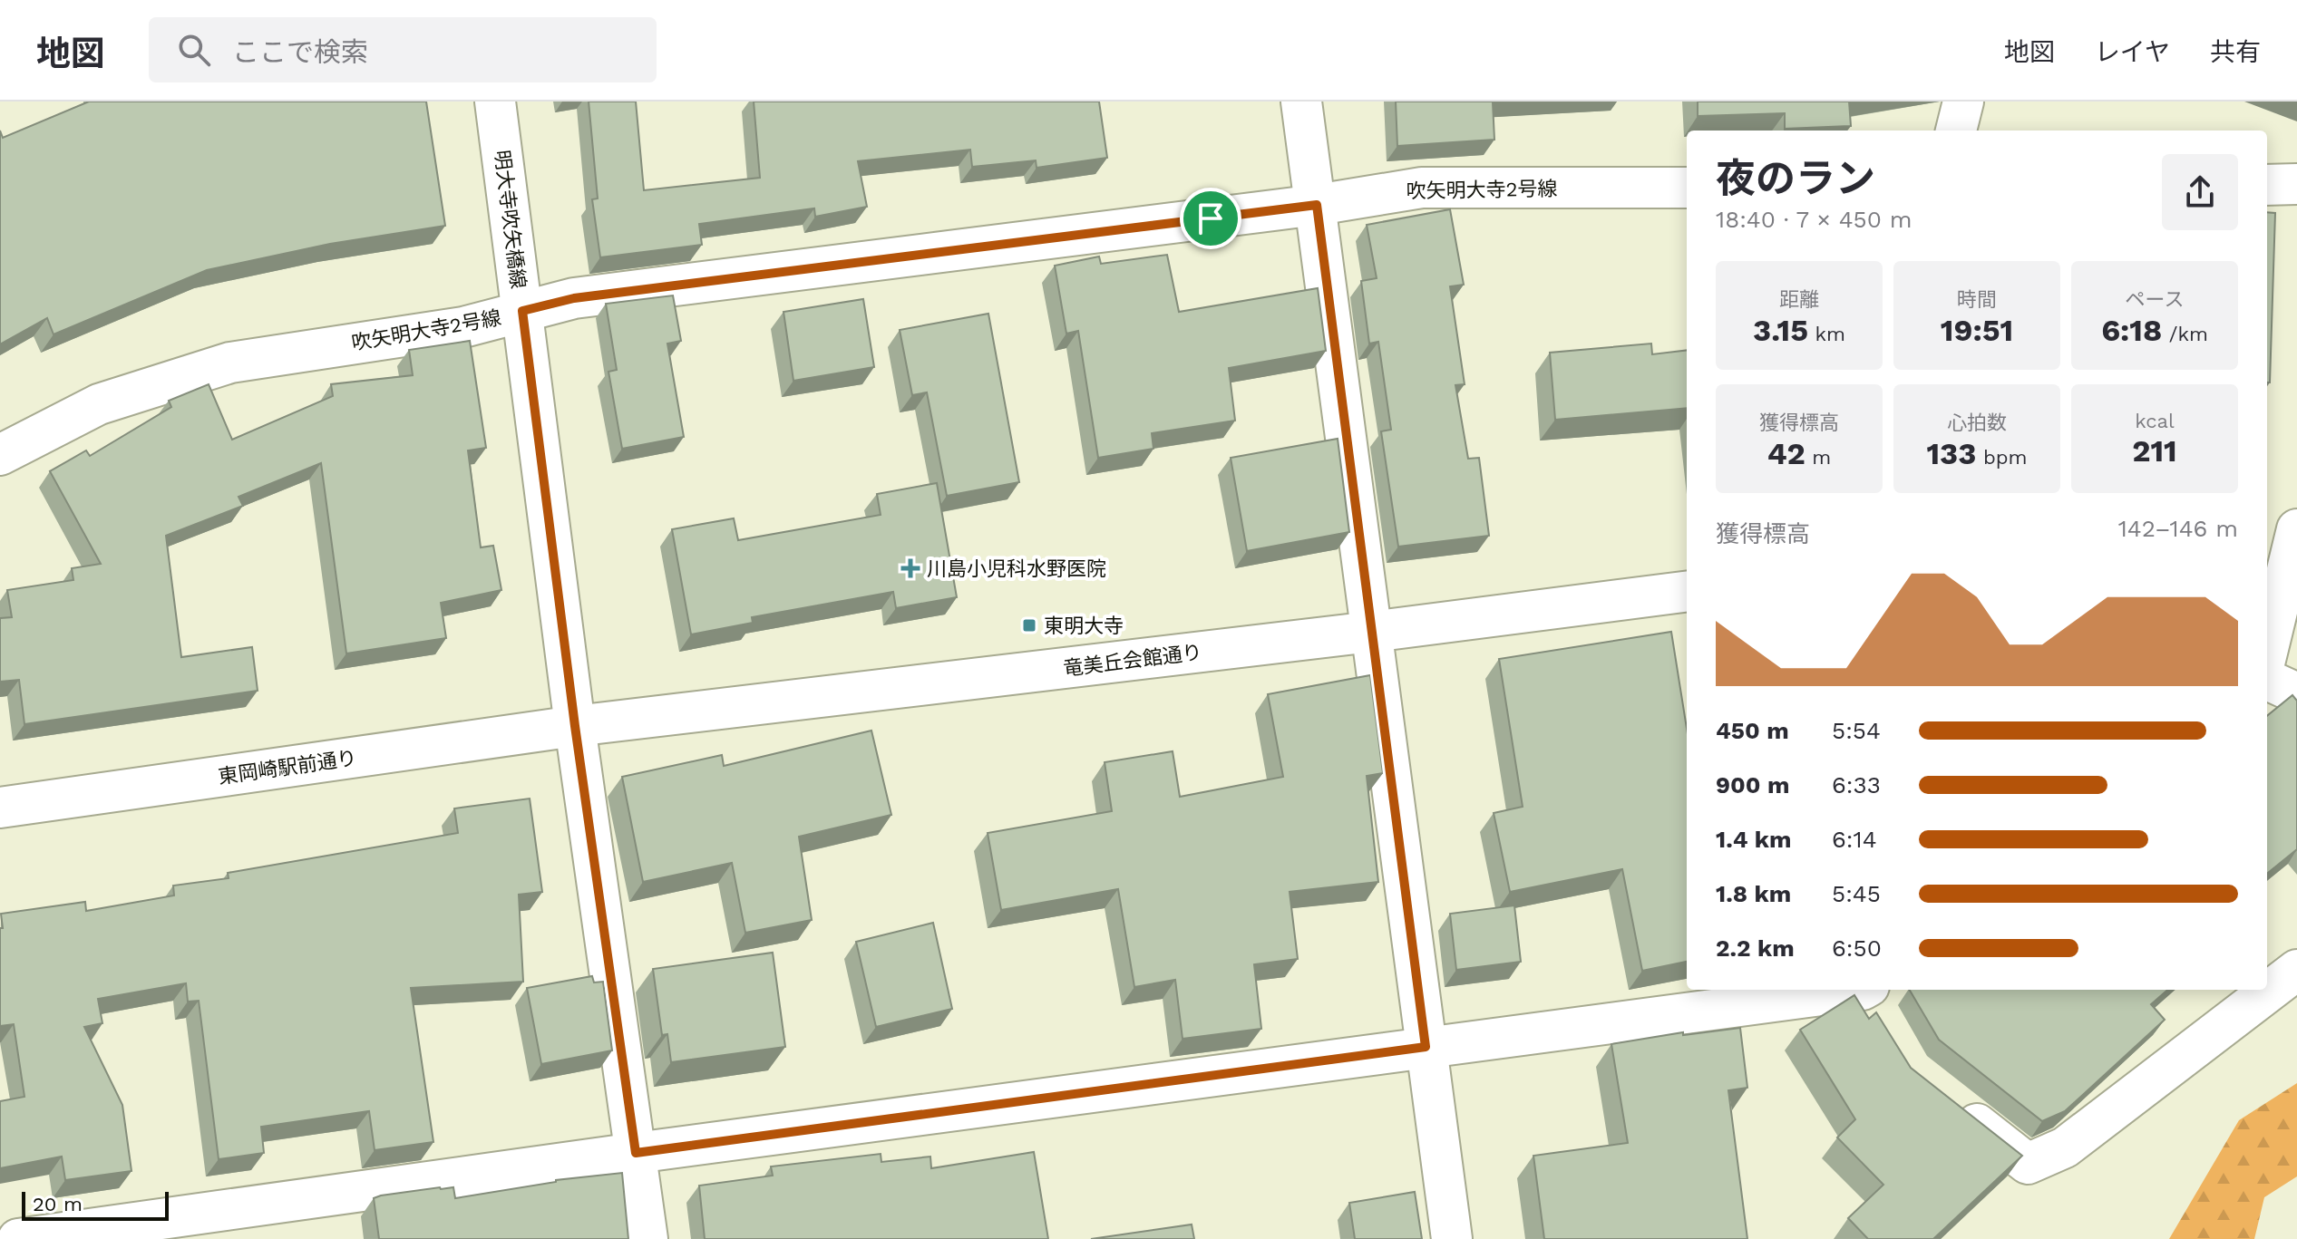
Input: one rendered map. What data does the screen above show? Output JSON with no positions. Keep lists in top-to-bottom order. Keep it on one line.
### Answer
{"streets":{"street":["吹矢明大寺2号線","明大寺吹矢橋線","竜美丘会館通り","東岡崎駅前通り"]},"crossings":[["吹矢明大寺2号線","明大寺吹矢橋線"],["明大寺吹矢橋線","竜美丘会館通り"],["明大寺吹矢橋線","東岡崎駅前通り"],["竜美丘会館通り","東岡崎駅前通り"]],"places":{"health":["川島小児科水野医院"],"transit":["東明大寺"]},"scale_bar":"20 m","page":{"header":"地図","search":"ここで検索","nav":["地図","レイヤ","共有"],"heading":["夜のラン","18:40 · 7 × 450 m"],"stats":[["距離","3.15 km"],["時間","19:51"],["ペース","6:18 /km"],["獲得標高","42 m"],["心拍数","133 bpm"],["kcal","211"]],"chart":["獲得標高","142–146 m"],"list":[{"name":"450 m","note":"5:54"},{"name":"900 m","note":"6:33"},{"name":"1.4 km","note":"6:14"},{"name":"1.8 km","note":"5:45"},{"name":"2.2 km","note":"6:50"}],"scale":"20 m"}}
